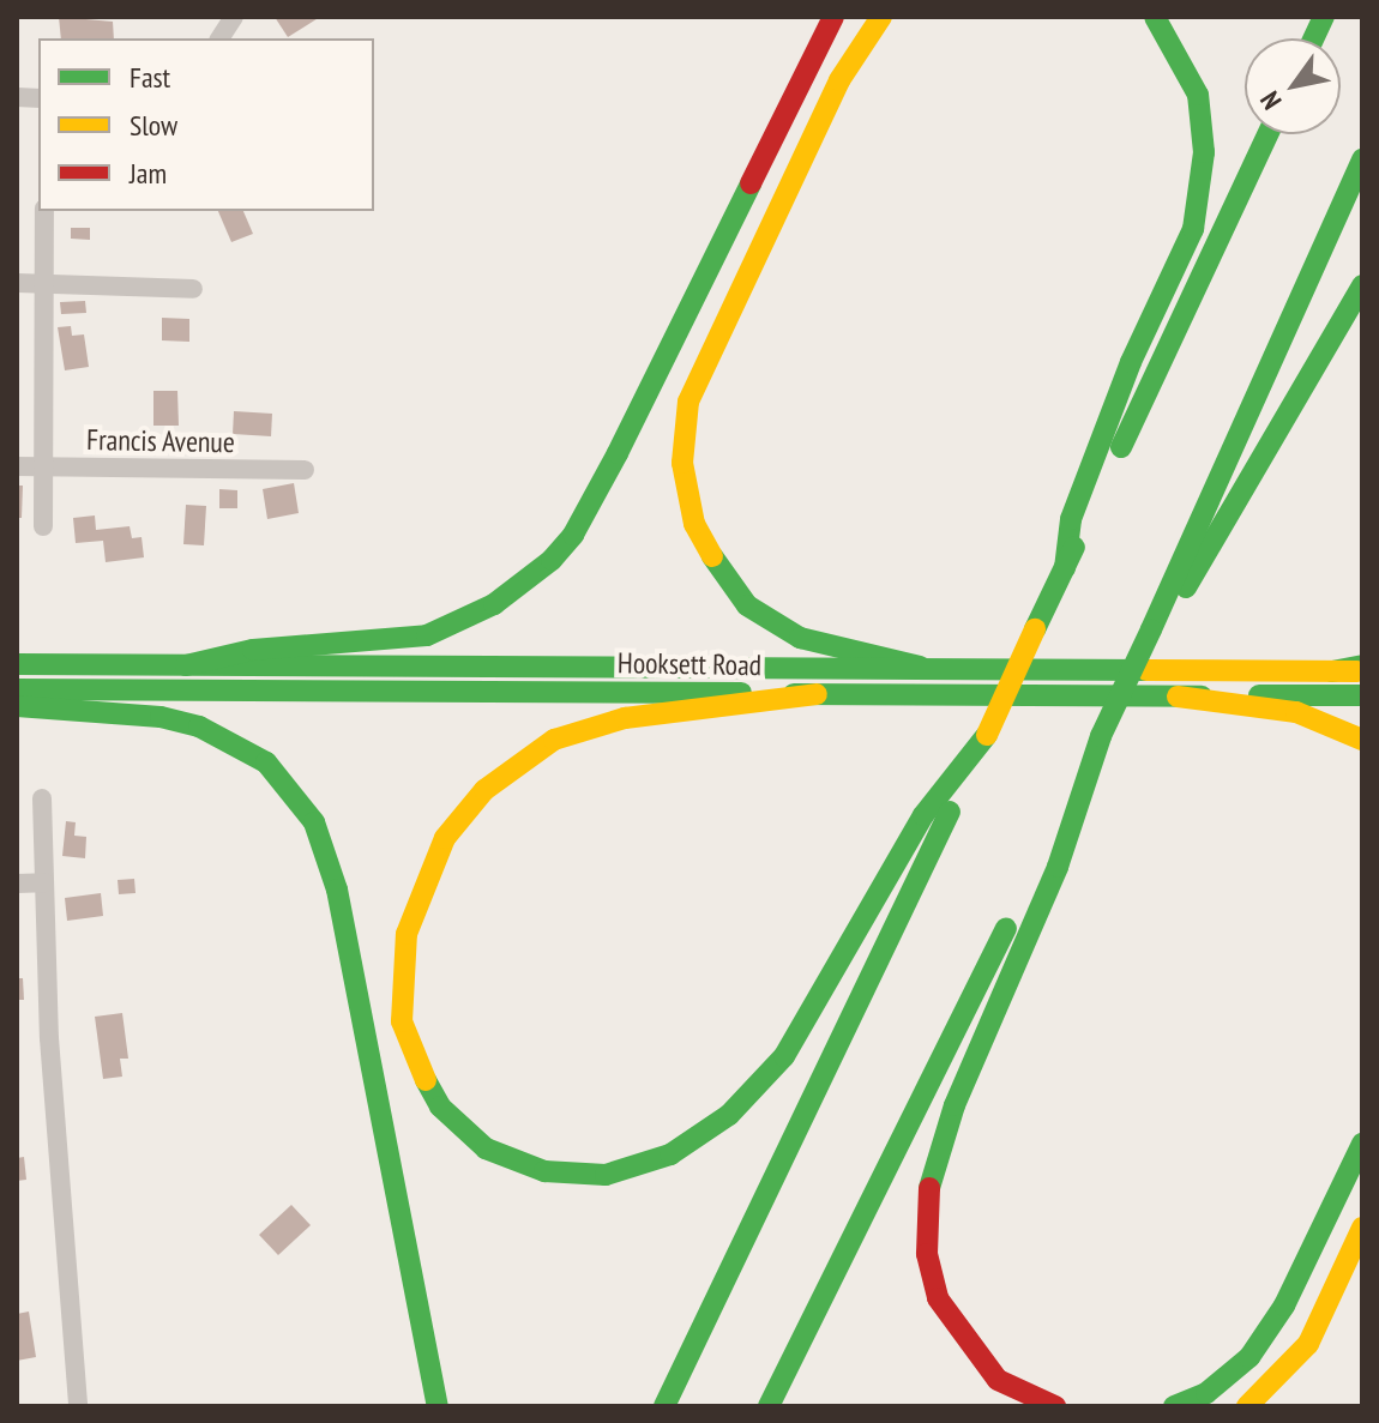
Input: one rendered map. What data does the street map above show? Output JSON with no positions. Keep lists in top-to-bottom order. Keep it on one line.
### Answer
{"streets":{"main road":["Hooksett Road"],"street":["Francis Avenue"]},"legend":["Fast","Slow","Jam"],"north":"bottom left"}
